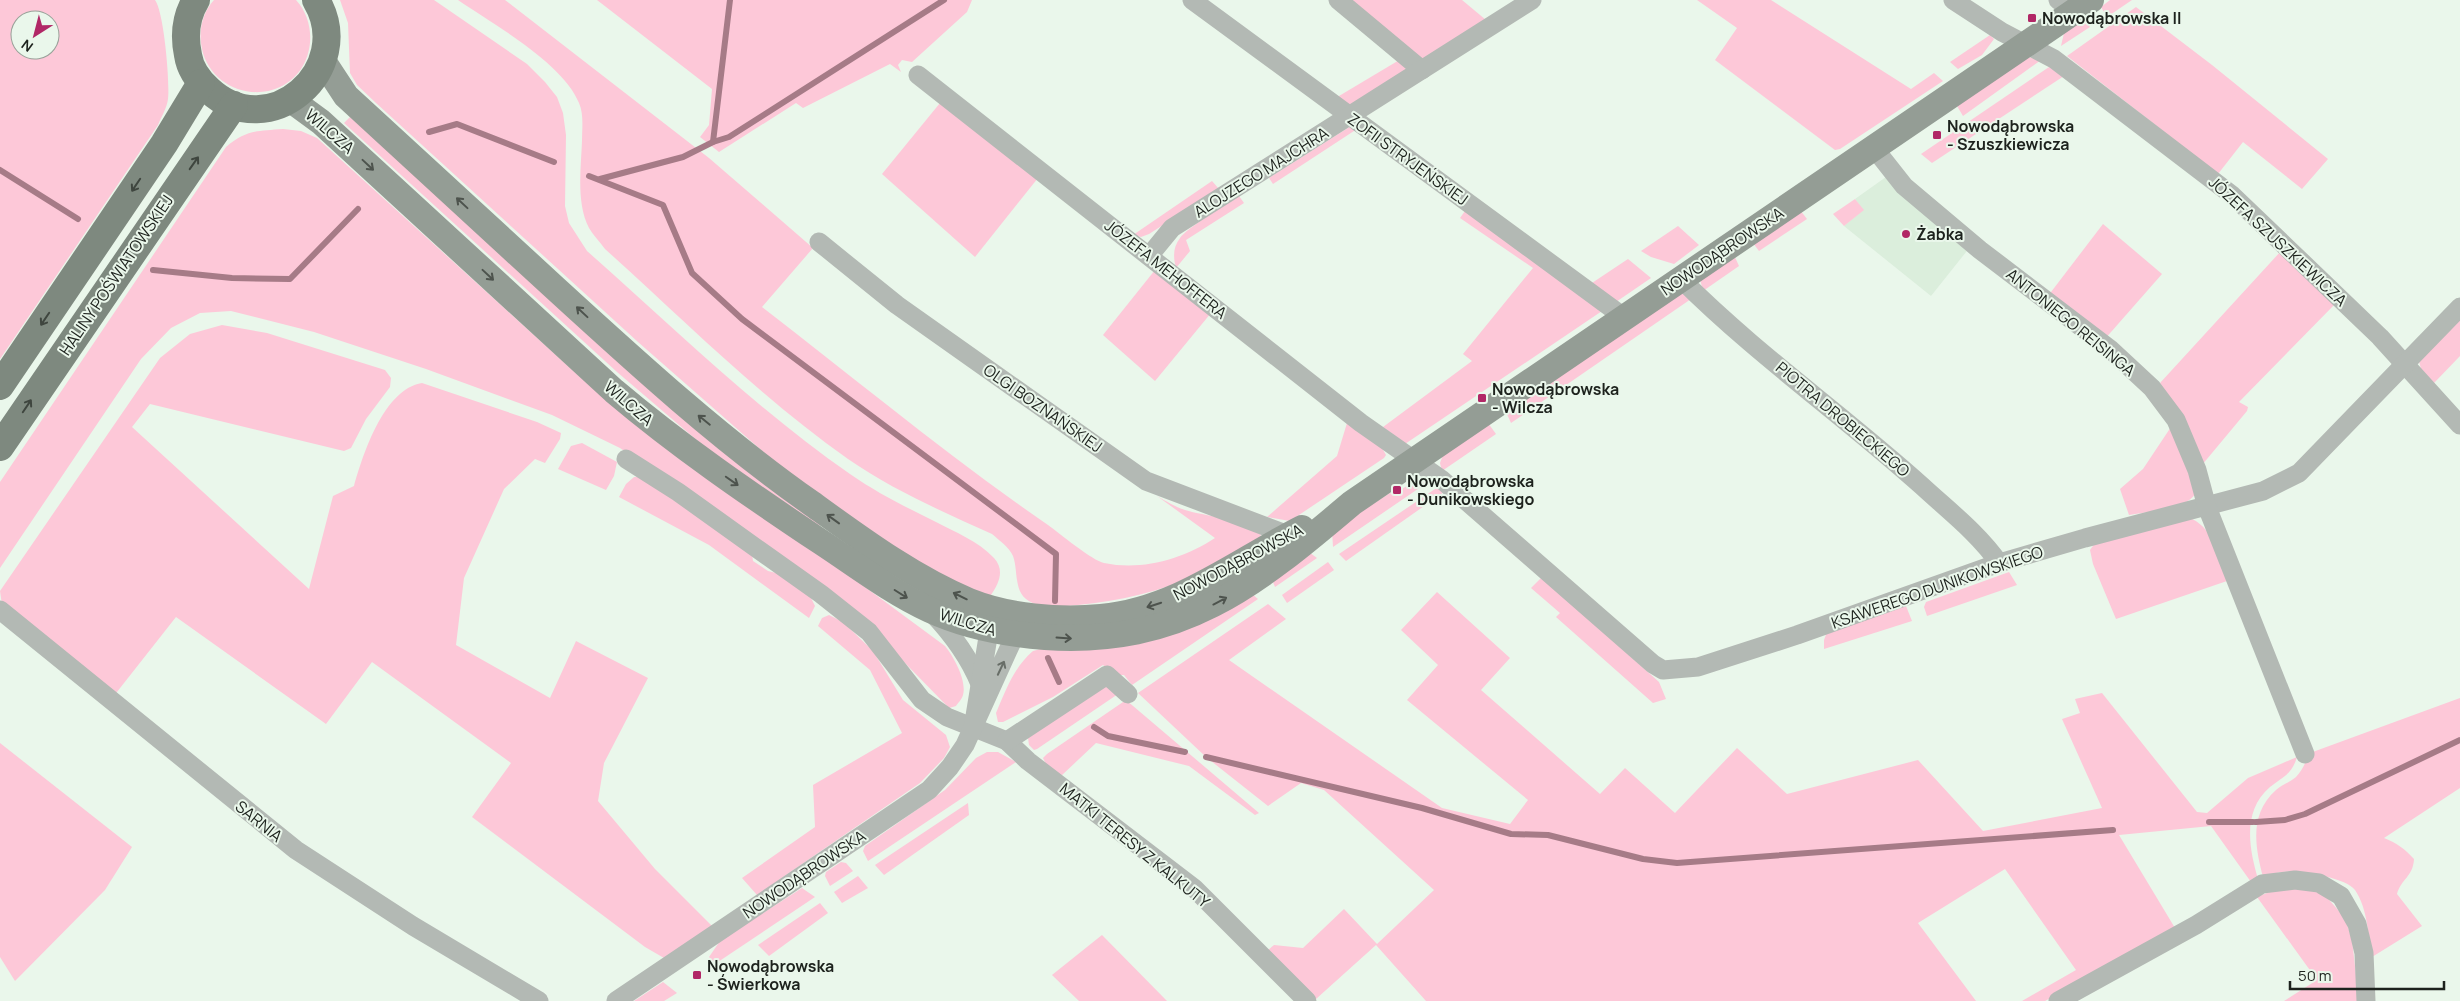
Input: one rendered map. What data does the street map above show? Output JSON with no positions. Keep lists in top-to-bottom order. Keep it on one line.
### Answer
{"streets":{"main road":["HALINY POŚWIATOWSKIEJ"],"street":["WILCZA","ZOFII STRYJEŃSKIEJ","ALOJZEGO MAJCHRA","JÓZEFA SZUSZKIEWICZA","NOWODĄBROWSKA","JÓZEFA MEHOFFERA","ANTONIEGO REISINGA","OLGI BOZNAŃSKIEJ","PIOTRA DROBIECKIEGO","KSAWEREGO DUNIKOWSKIEGO","SARNIA","MATKI TERESY Z KALKUTY"]},"crossings":[["WILCZA","NOWODĄBROWSKA"],["ZOFII STRYJEŃSKIEJ","ALOJZEGO MAJCHRA"],["ZOFII STRYJEŃSKIEJ","NOWODĄBROWSKA"],["ALOJZEGO MAJCHRA","JÓZEFA MEHOFFERA"],["JÓZEFA SZUSZKIEWICZA","NOWODĄBROWSKA"],["JÓZEFA SZUSZKIEWICZA","KSAWEREGO DUNIKOWSKIEGO"],["NOWODĄBROWSKA","JÓZEFA MEHOFFERA"],["NOWODĄBROWSKA","ANTONIEGO REISINGA"],["NOWODĄBROWSKA","OLGI BOZNAŃSKIEJ"],["NOWODĄBROWSKA","PIOTRA DROBIECKIEGO"],["NOWODĄBROWSKA","KSAWEREGO DUNIKOWSKIEGO"],["NOWODĄBROWSKA","MATKI TERESY Z KALKUTY"],["JÓZEFA MEHOFFERA","KSAWEREGO DUNIKOWSKIEGO"],["ANTONIEGO REISINGA","KSAWEREGO DUNIKOWSKIEGO"],["PIOTRA DROBIECKIEGO","KSAWEREGO DUNIKOWSKIEGO"]],"places":{"transit":["Nowodąbrowska II","Nowodąbrowska - Szuszkiewicza","Nowodąbrowska - Wilcza","Nowodąbrowska - Dunikowskiego","Nowodąbrowska - Świerkowa"],"other":["Żabka"]},"scale_bar":"50 m","north":"bottom left"}
